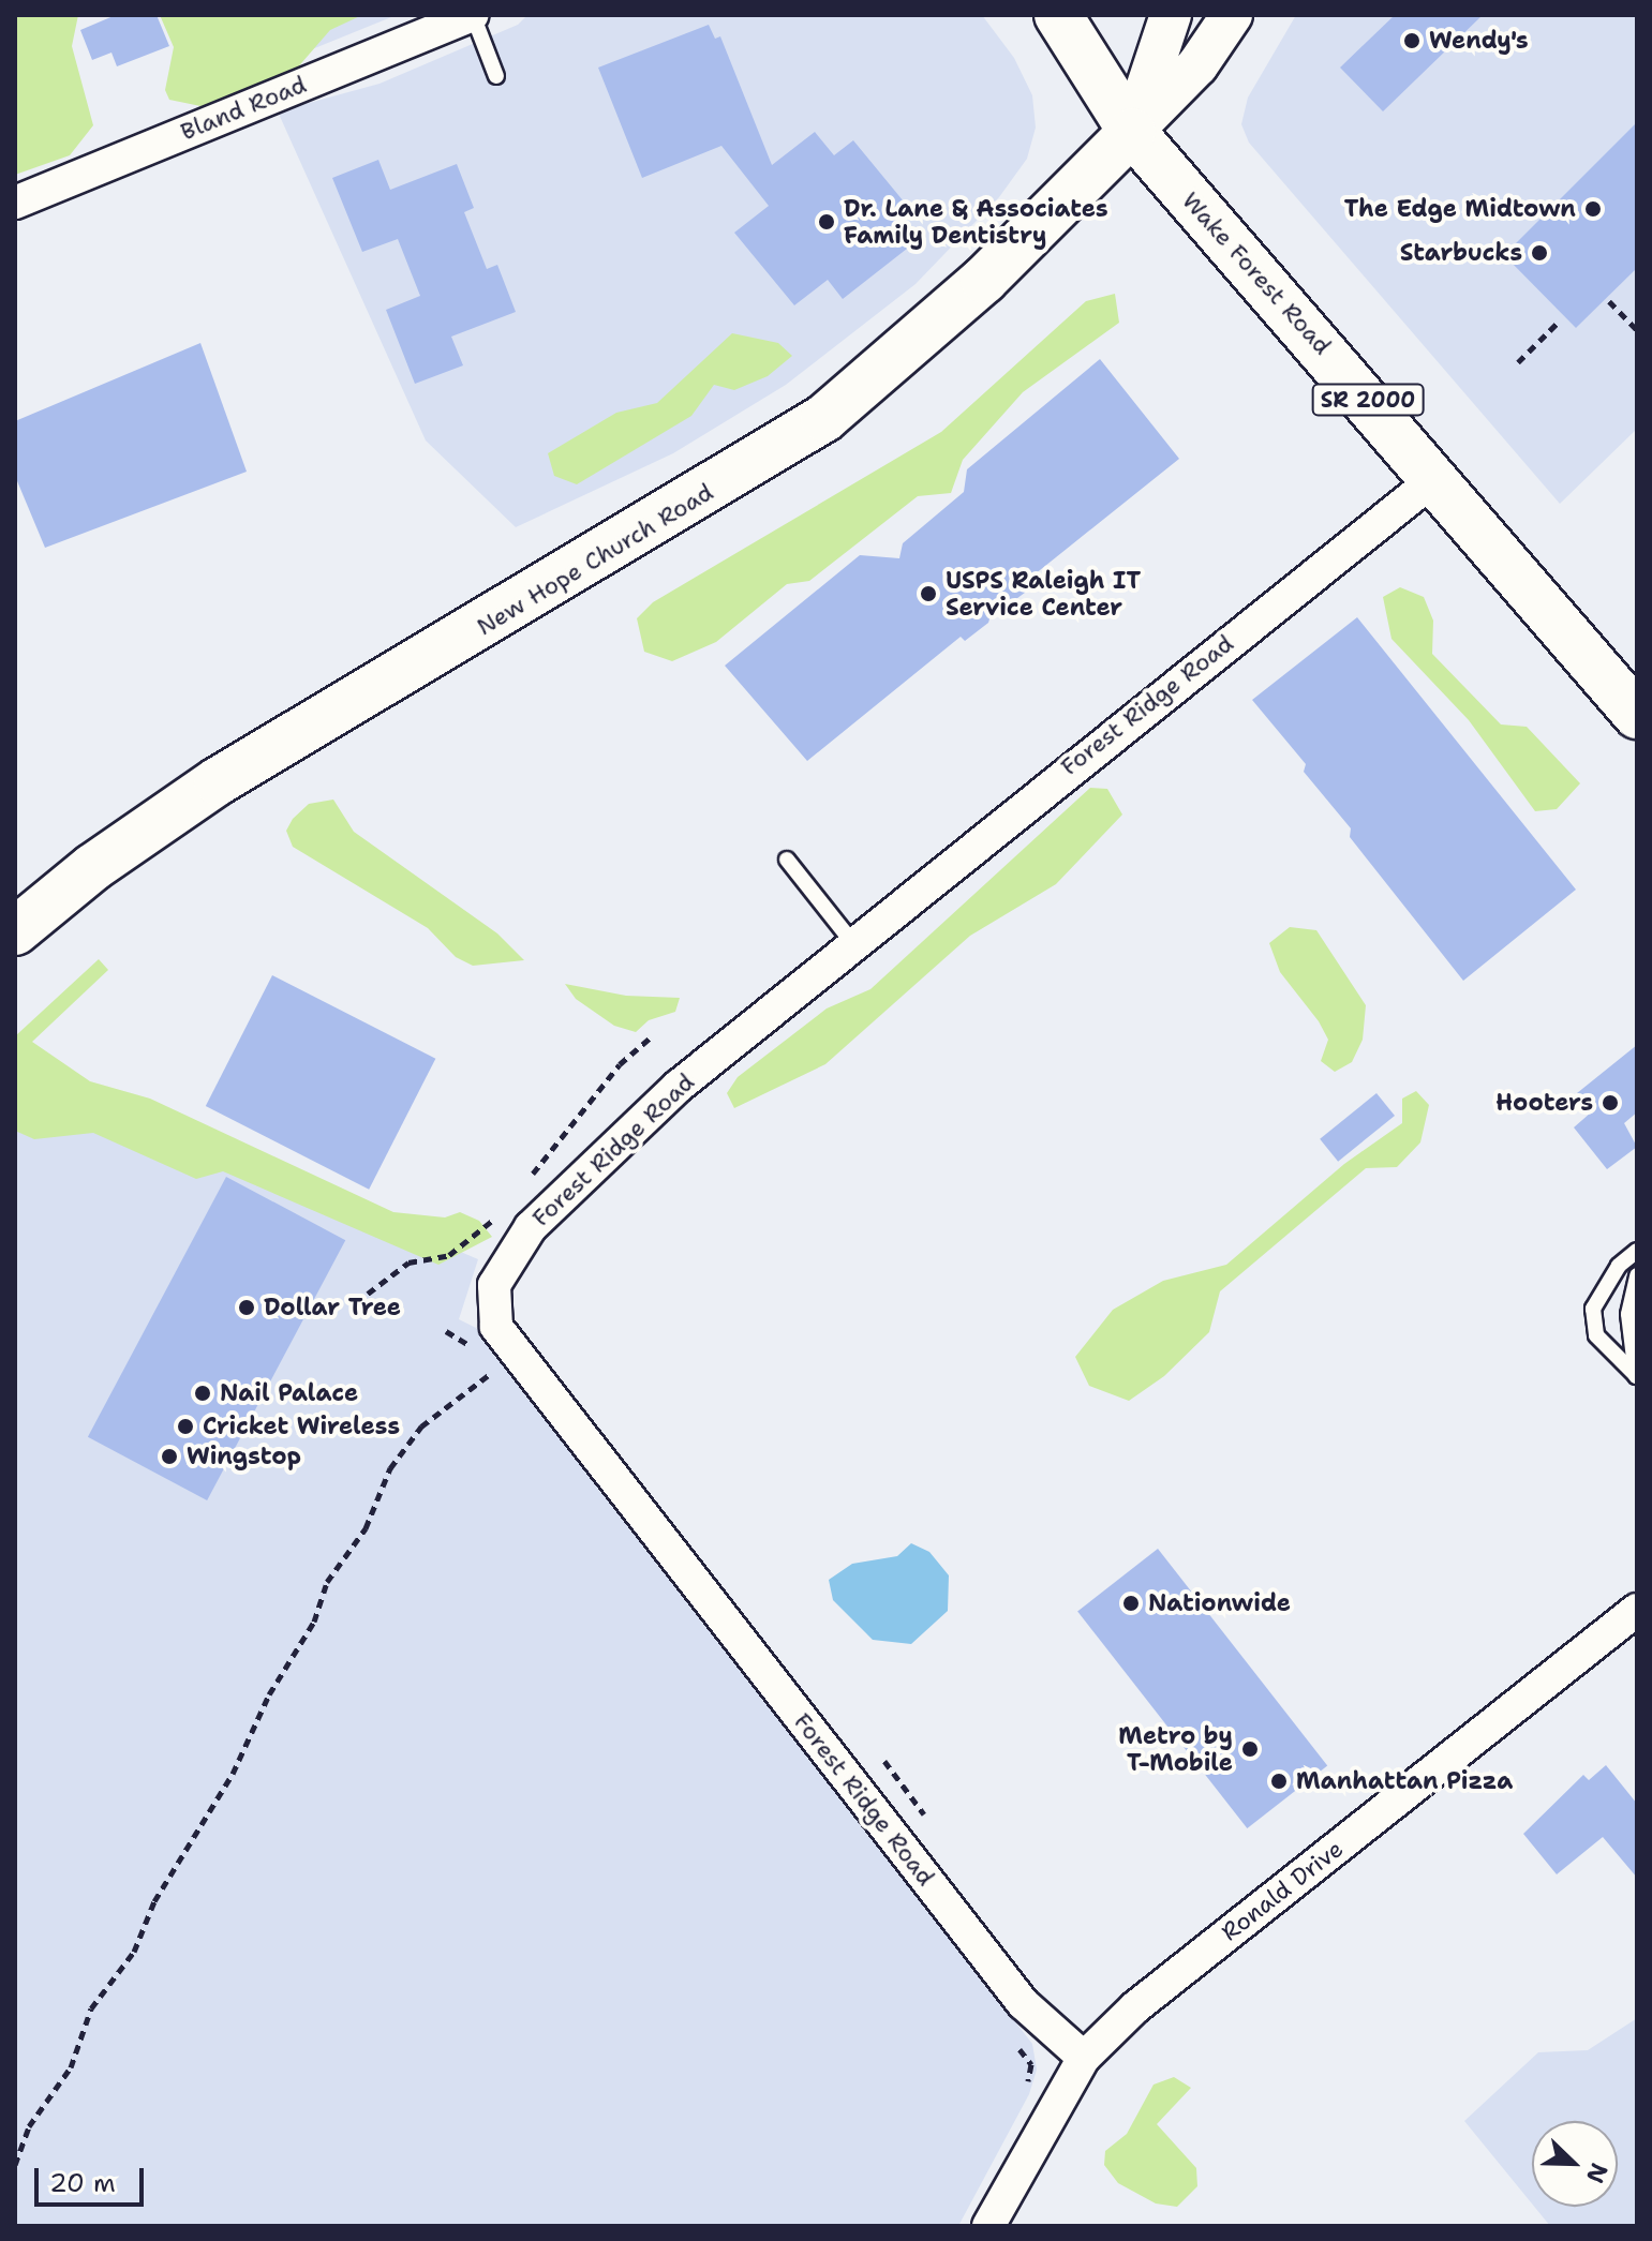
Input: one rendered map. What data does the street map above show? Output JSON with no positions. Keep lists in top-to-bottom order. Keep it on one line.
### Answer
{"streets":{"main road":["Wake Forest Road","SR 2000","New Hope Church Road"],"street":["Bland Road","Forest Ridge Road","Ronald Drive"]},"crossings":[["Wake Forest Road","New Hope Church Road"],["Wake Forest Road","Forest Ridge Road"],["Forest Ridge Road","Ronald Drive"]],"places":["Wendy's","The Edge Midtown","Dr. Lane & Associates Family Dentistry","Starbucks","USPS Raleigh IT Service Center","Hooters","Dollar Tree","Nail Palace","Cricket Wireless","Wingstop","Nationwide","Metro by T-Mobile","Manhattan Pizza"],"scale_bar":"20 m","north":"bottom right"}
